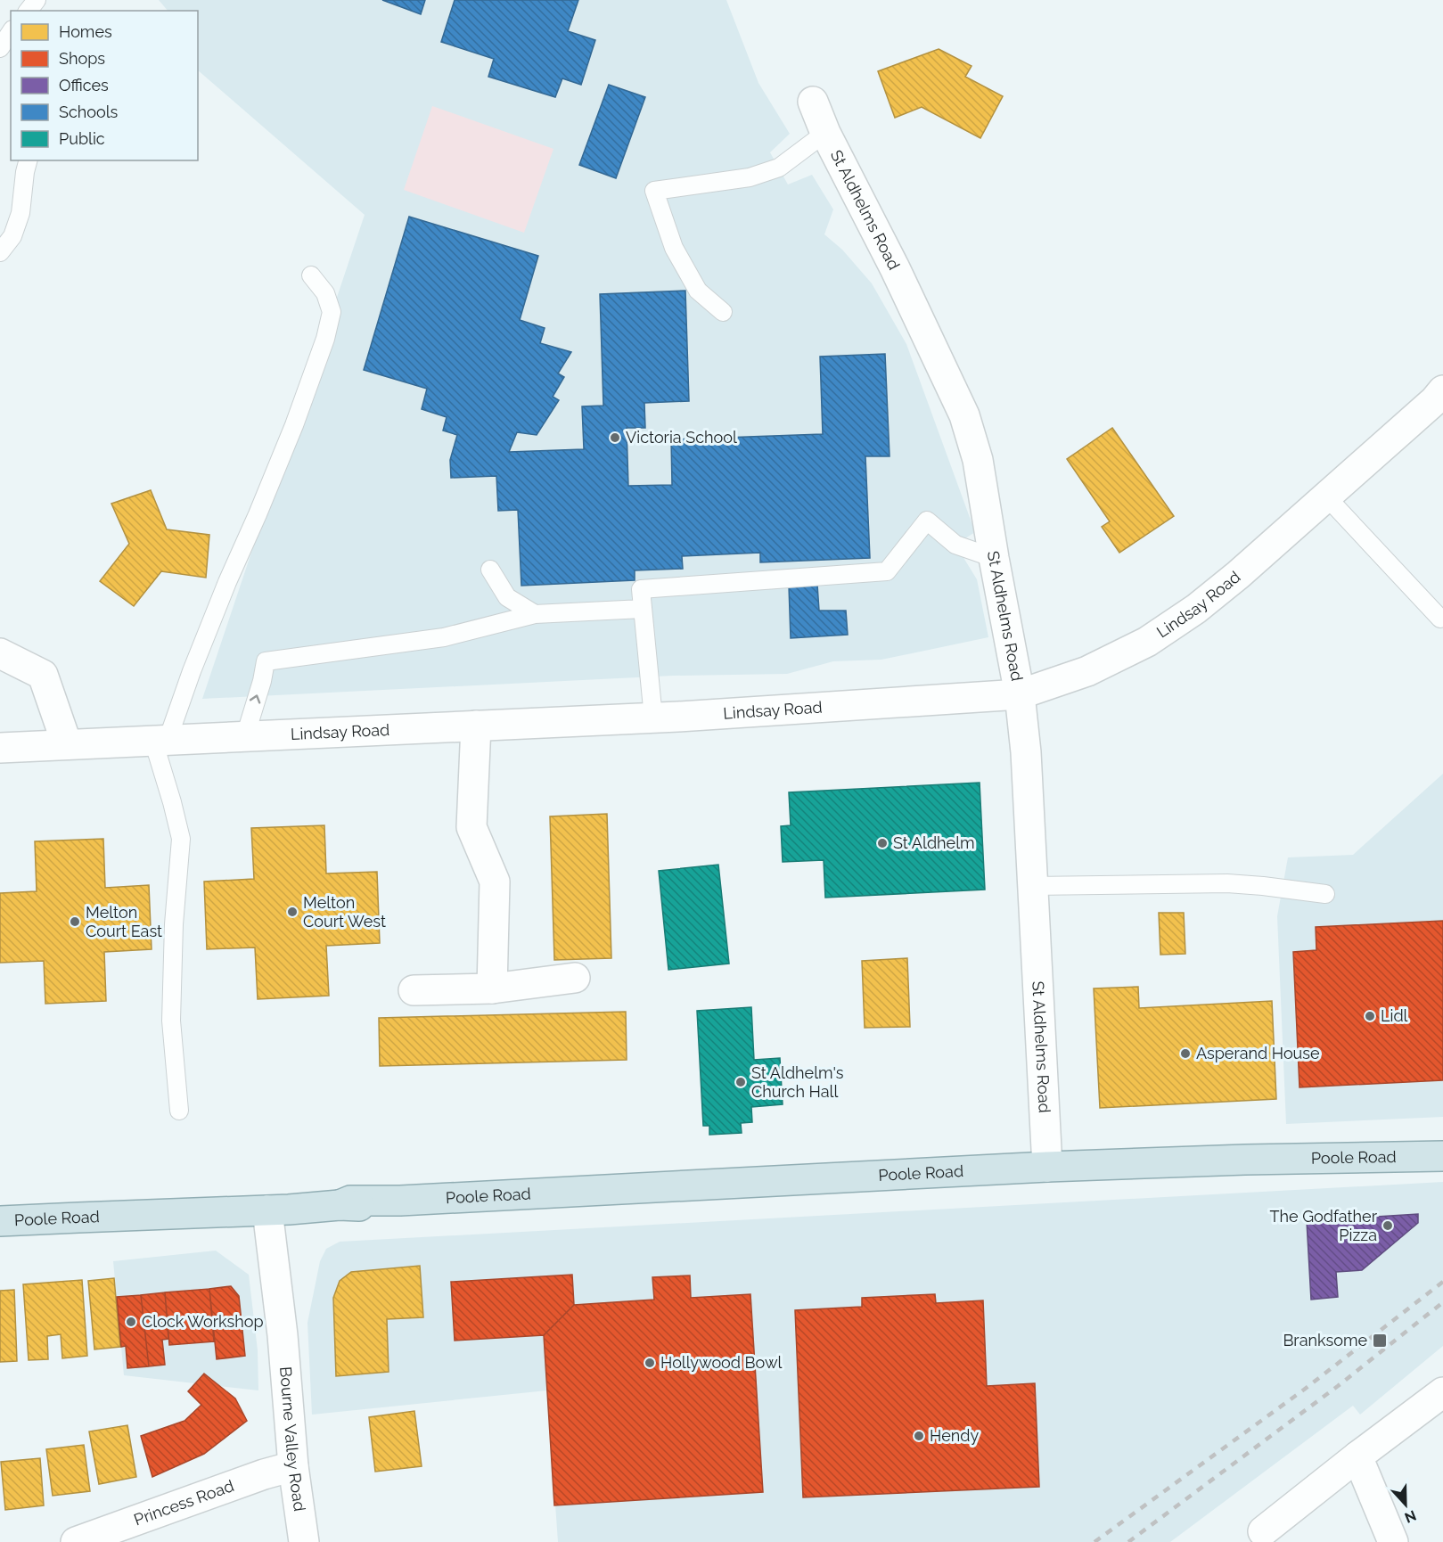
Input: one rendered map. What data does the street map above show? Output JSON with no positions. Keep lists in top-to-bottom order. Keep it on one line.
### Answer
{"streets":{"highway":["Poole Road"],"street":["St Aldhelms Road","Lindsay Road","Bourne Valley Road","Princess Road"]},"crossings":[["St Aldhelms Road","Lindsay Road"],["St Aldhelms Road","Poole Road"],["Poole Road","Bourne Valley Road"],["Bourne Valley Road","Princess Road"]],"places":{"other":["Victoria School","St Aldhelm","Melton Court West","Melton Court East","Lidl","Asperand House","St Aldhelm's Church Hall","The Godfather Pizza","Clock Workshop","Hollywood Bowl","Hendy"],"transit":["Branksome"]},"legend":["Homes","Shops","Offices","Schools","Public"],"north":"bottom"}
